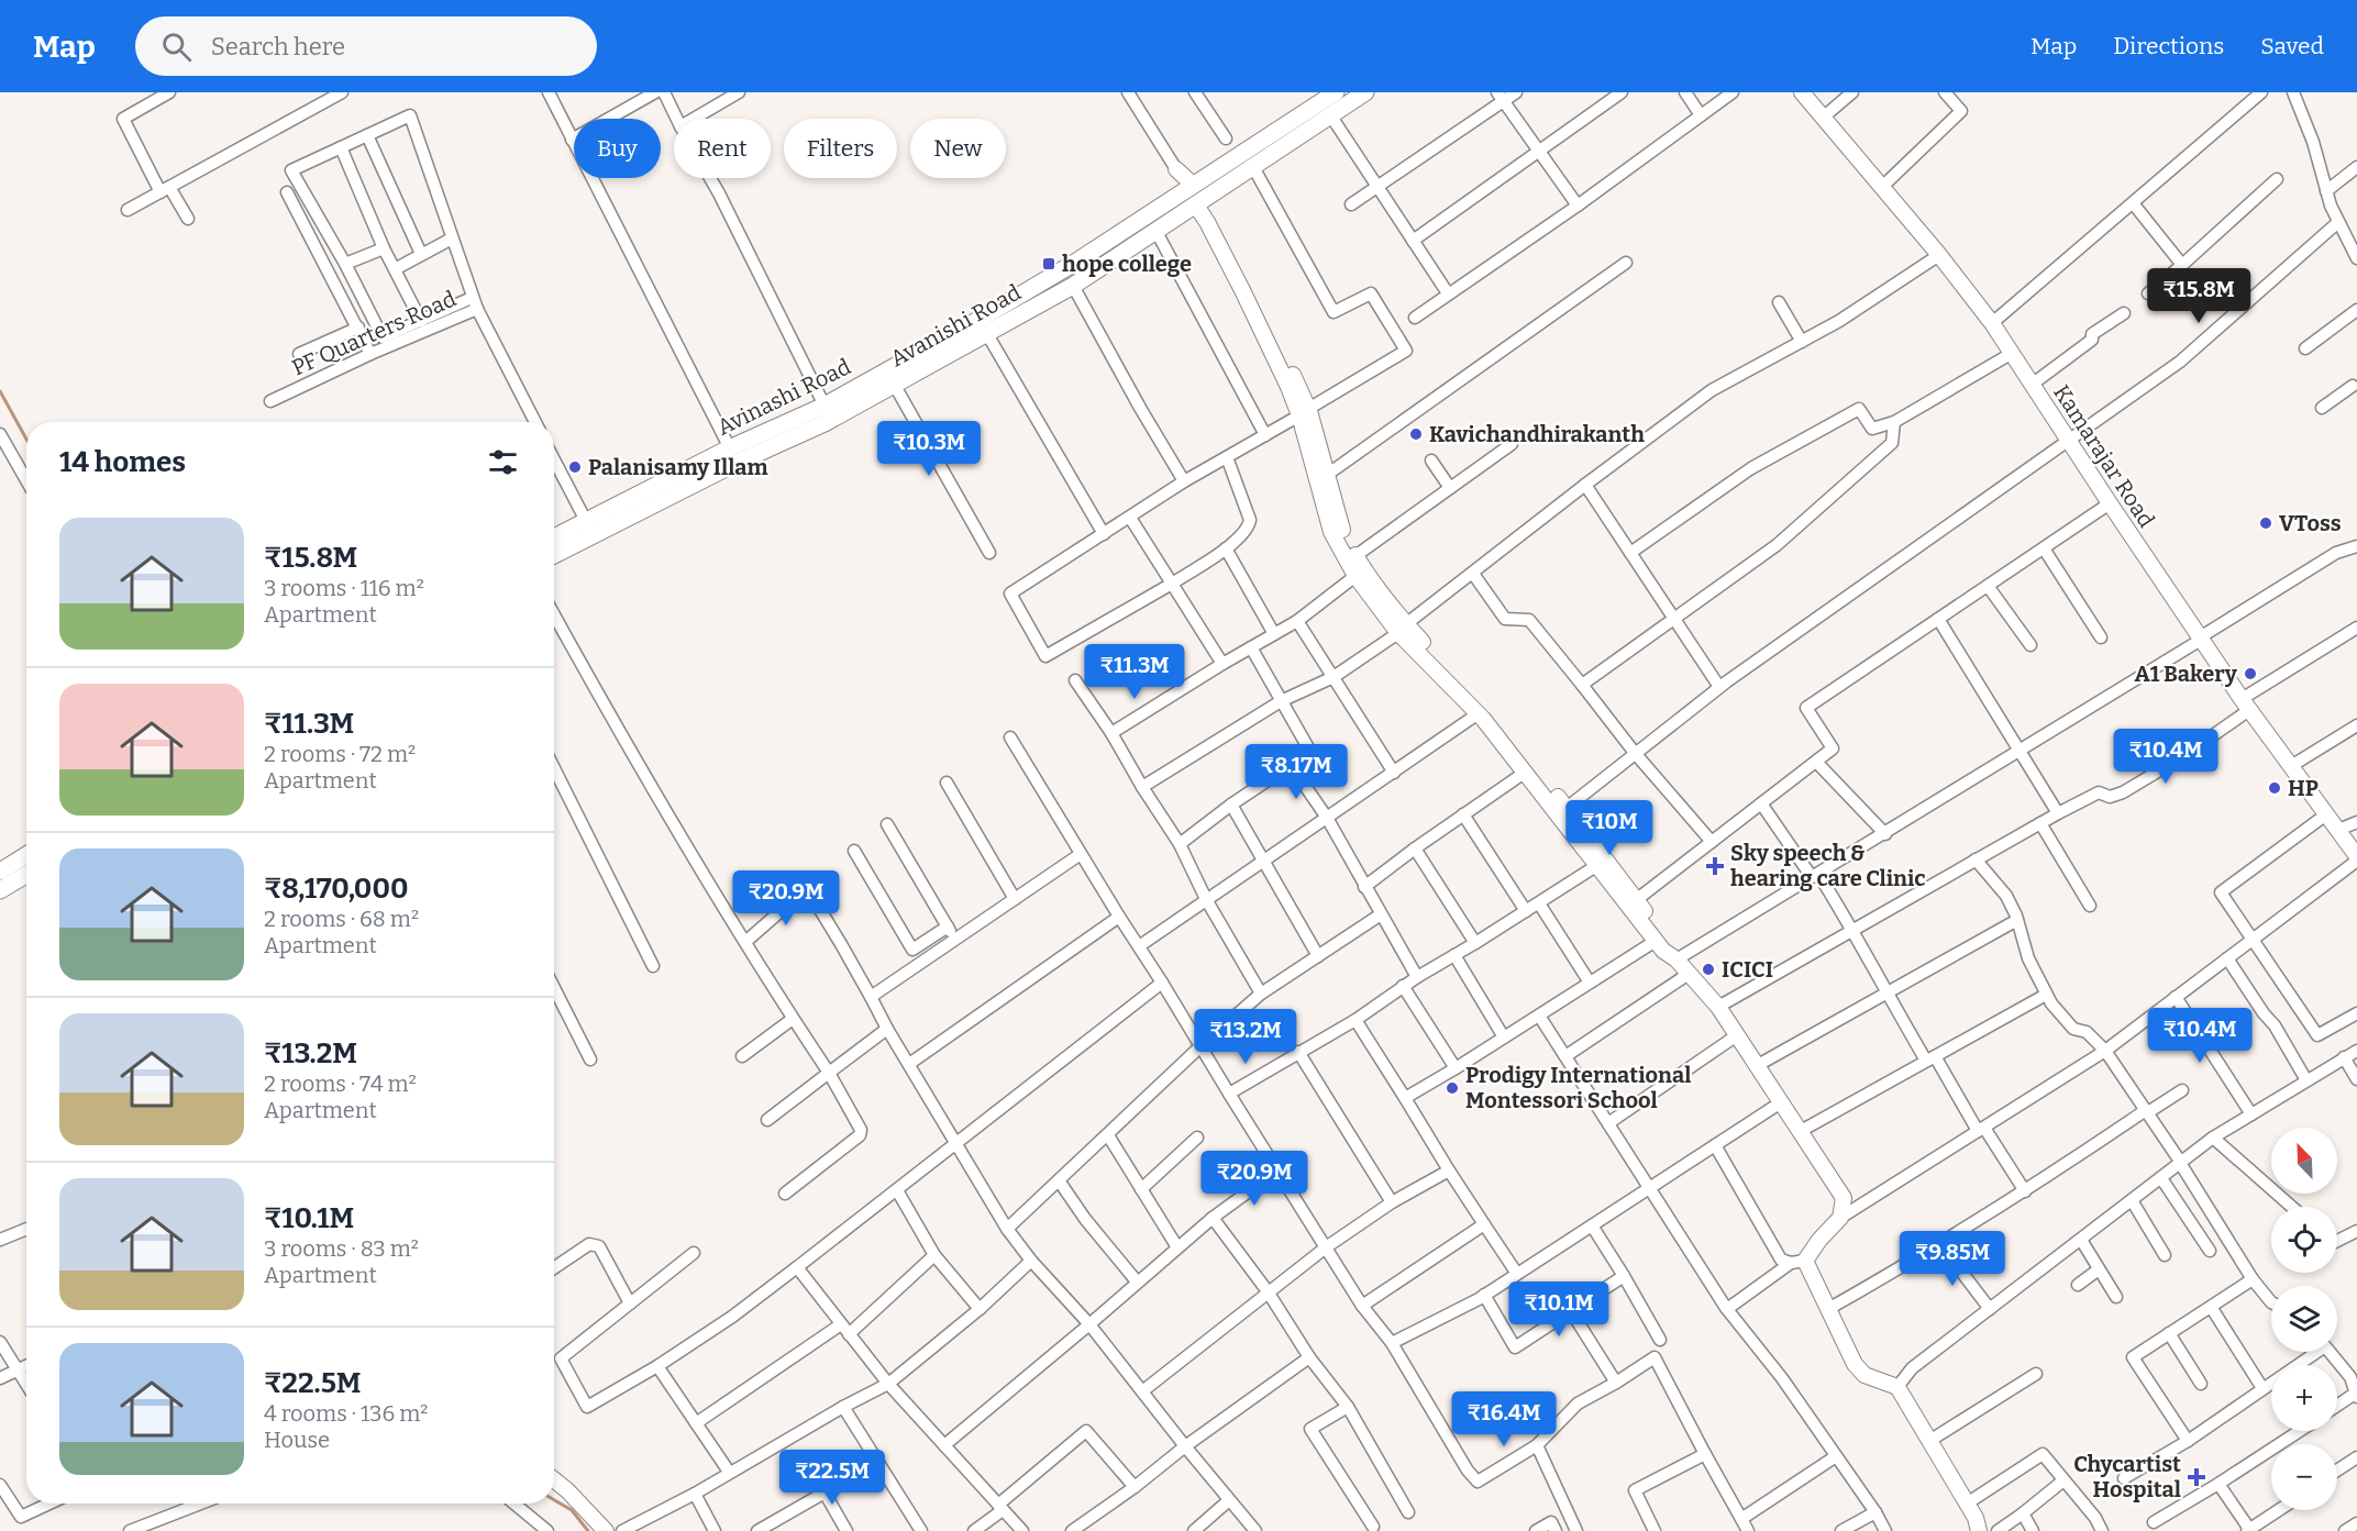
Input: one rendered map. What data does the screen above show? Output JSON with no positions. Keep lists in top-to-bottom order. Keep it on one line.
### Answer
{"streets":{"main road":["Avanishi Road","Avinashi Road"],"street":["PF Quarters Road","Kamarajar Road"]},"places":{"transit":["hope college"],"other":["Kavichandhirakanth","Palanisamy Illam","VToss","A1 Bakery","HP","ICICI","Prodigy International Montessori School"],"health":["Sky speech & hearing care Clinic","Chycartist Hospital"]},"north":"top left","page":{"header":"Map","search":"Search here","nav":["Map","Directions","Saved"],"chip":["Buy","Rent","Filters","New"],"price":["₹15.8M","₹10.3M","₹11.3M","₹10.4M","₹8.17M","₹10M","₹20.9M","₹10.4M","₹13.2M","₹20.9M","₹9.85M","₹10.1M","₹16.4M","₹22.5M"],"heading":"14 homes","list":[{"name":"₹15.8M","note":"3 rooms · 116 m² · Apartment"},{"name":"₹11.3M","note":"2 rooms · 72 m² · Apartment"},{"name":"₹8,170,000","note":"2 rooms · 68 m² · Apartment"},{"name":"₹13.2M","note":"2 rooms · 74 m² · Apartment"},{"name":"₹10.1M","note":"3 rooms · 83 m² · Apartment"},{"name":"₹22.5M","note":"4 rooms · 136 m² · House"}],"map_buttons":["+","−"]}}
